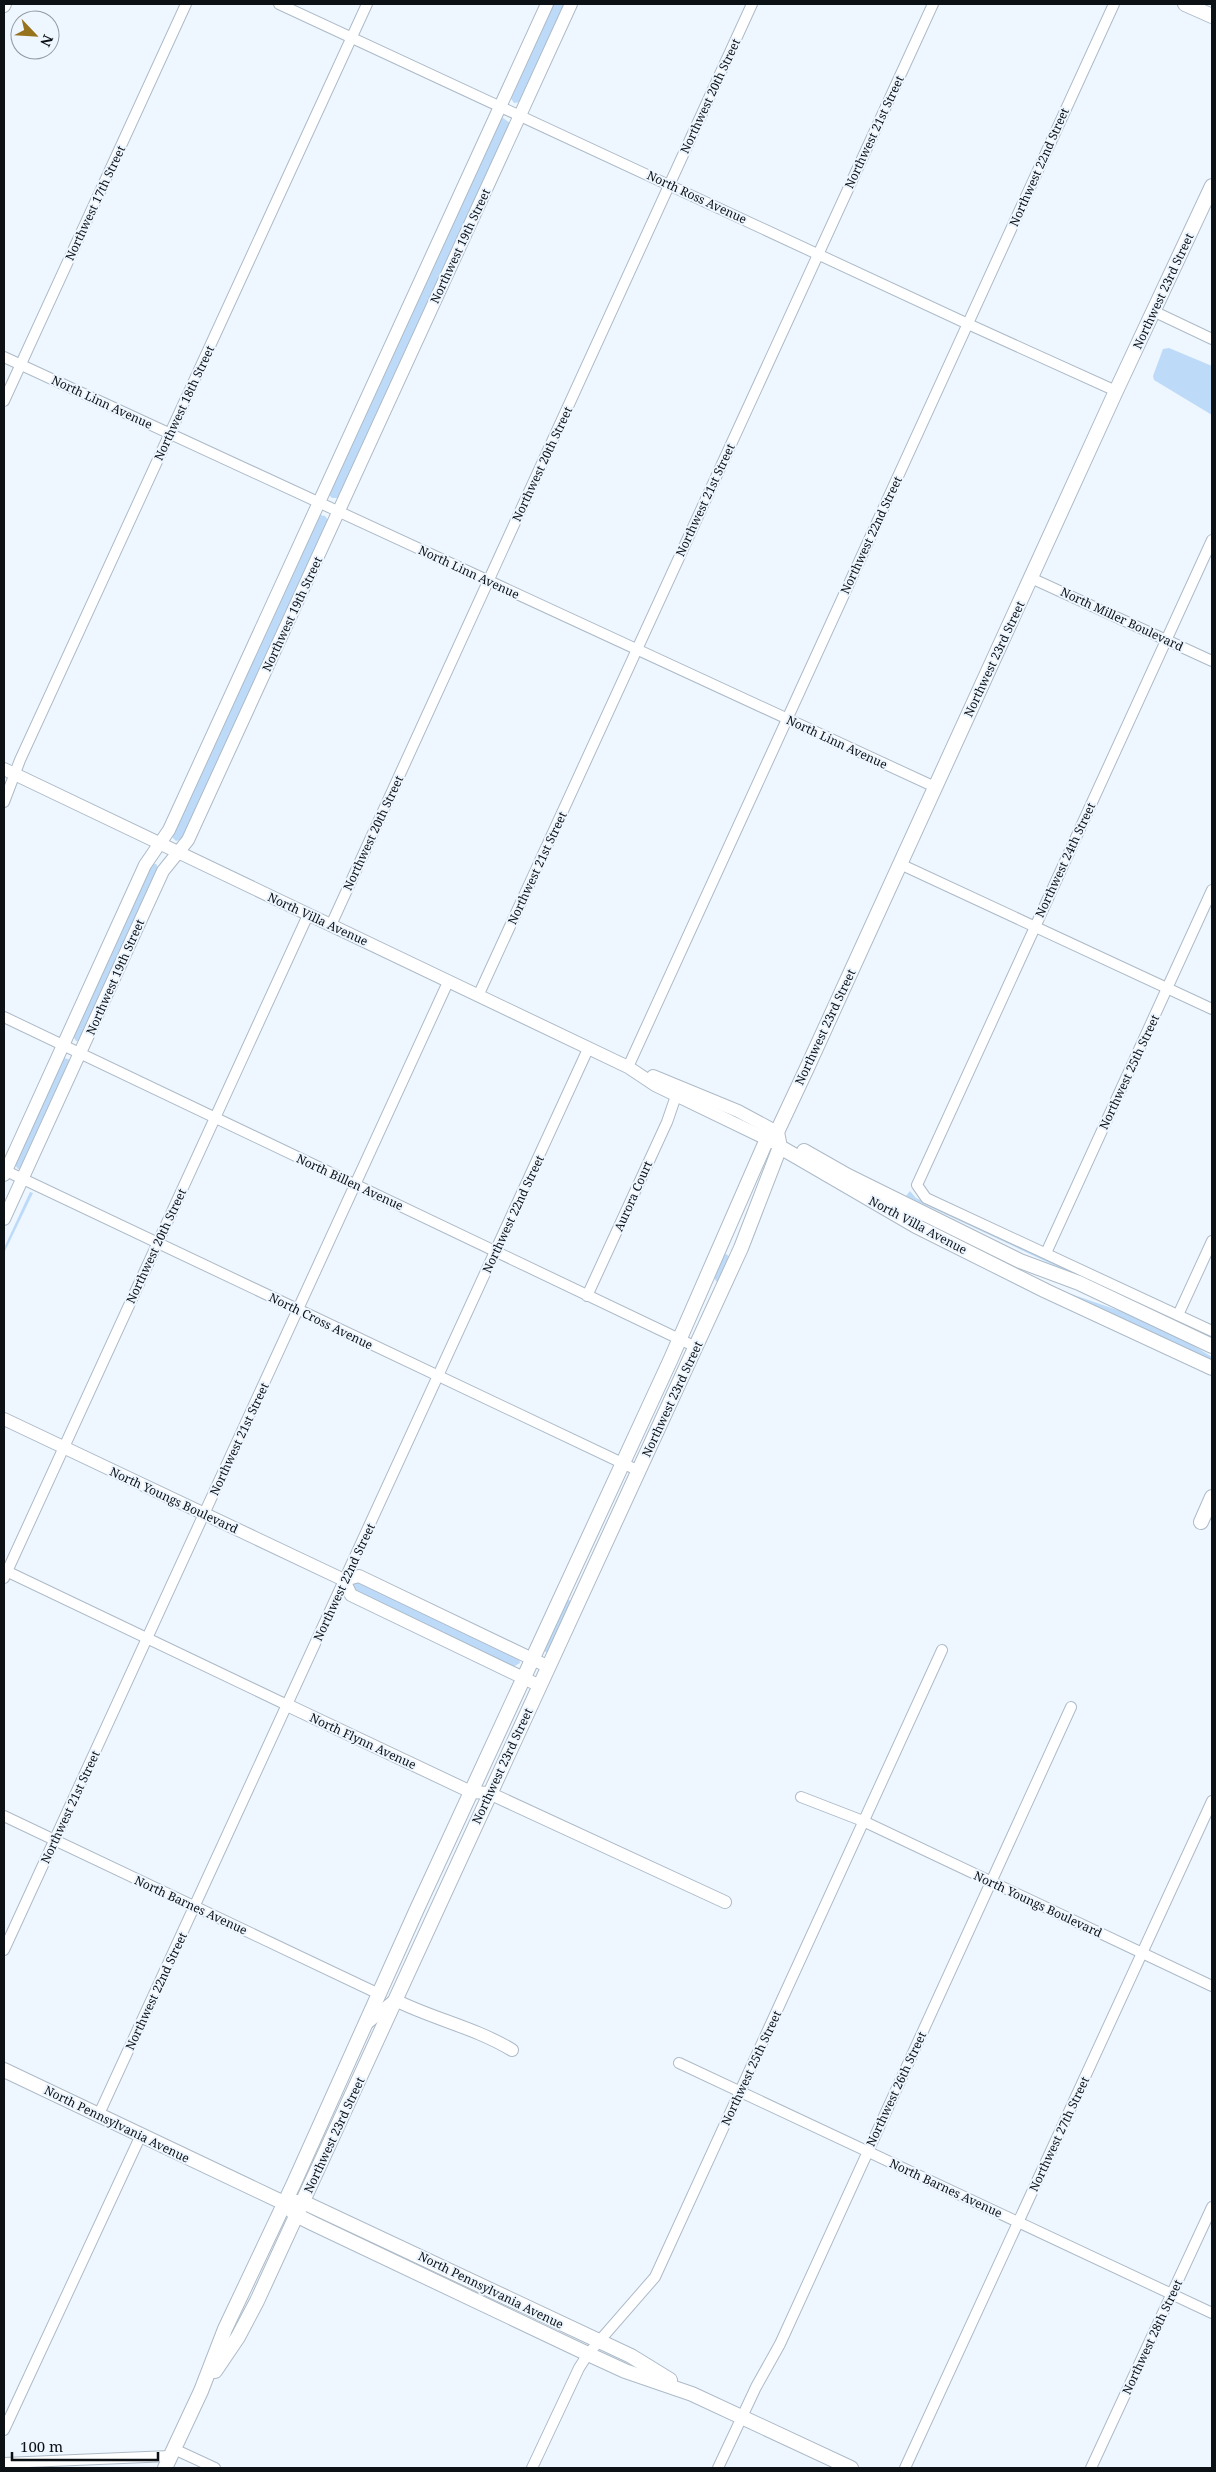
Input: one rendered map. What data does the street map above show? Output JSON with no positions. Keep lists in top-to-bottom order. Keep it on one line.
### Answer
{"streets":{"main road":["Northwest 23rd Street","North Villa Avenue","North Pennsylvania Avenue"],"street":["Northwest 20th Street","Northwest 21st Street","Northwest 22nd Street","North Ross Avenue","Northwest 17th Street","Northwest 19th Street","North Linn Avenue","Northwest 18th Street","North Miller Boulevard","Northwest 24th Street","Northwest 25th Street","North Billen Avenue","Aurora Court","North Cross Avenue","North Youngs Boulevard","North Flynn Avenue","North Barnes Avenue","Northwest 26th Street","Northwest 27th Street","Northwest 28th Street"]},"crossings":[["Northwest 20th Street","North Ross Avenue"],["Northwest 20th Street","North Linn Avenue"],["Northwest 20th Street","North Villa Avenue"],["Northwest 20th Street","North Billen Avenue"],["Northwest 20th Street","North Cross Avenue"],["Northwest 20th Street","North Youngs Boulevard"],["Northwest 20th Street","North Flynn Avenue"],["Northwest 21st Street","North Ross Avenue"],["Northwest 21st Street","North Linn Avenue"],["Northwest 21st Street","North Villa Avenue"],["Northwest 21st Street","North Billen Avenue"],["Northwest 21st Street","North Cross Avenue"],["Northwest 21st Street","North Youngs Boulevard"],["Northwest 21st Street","North Flynn Avenue"],["Northwest 21st Street","North Barnes Avenue"],["Northwest 22nd Street","North Ross Avenue"],["Northwest 22nd Street","North Linn Avenue"],["Northwest 22nd Street","North Villa Avenue"],["Northwest 22nd Street","North Billen Avenue"],["Northwest 22nd Street","North Cross Avenue"],["Northwest 22nd Street","North Youngs Boulevard"],["Northwest 22nd Street","North Flynn Avenue"],["Northwest 22nd Street","North Barnes Avenue"],["Northwest 22nd Street","North Pennsylvania Avenue"],["North Ross Avenue","Northwest 19th Street"],["North Ross Avenue","Northwest 23rd Street"],["North Ross Avenue","Northwest 18th Street"],["Northwest 17th Street","North Linn Avenue"],["Northwest 19th Street","North Linn Avenue"],["Northwest 19th Street","North Villa Avenue"],["Northwest 19th Street","North Billen Avenue"],["Northwest 19th Street","North Cross Avenue"],["Northwest 23rd Street","North Linn Avenue"],["Northwest 23rd Street","North Miller Boulevard"],["Northwest 23rd Street","North Villa Avenue"],["Northwest 23rd Street","North Billen Avenue"],["Northwest 23rd Street","North Cross Avenue"],["Northwest 23rd Street","North Youngs Boulevard"],["Northwest 23rd Street","North Flynn Avenue"],["Northwest 23rd Street","North Barnes Avenue"],["Northwest 23rd Street","North Pennsylvania Avenue"],["North Linn Avenue","Northwest 18th Street"],["Northwest 18th Street","North Villa Avenue"],["North Miller Boulevard","Northwest 24th Street"],["Northwest 24th Street","Northwest 25th Street"],["North Villa Avenue","Aurora Court"],["Northwest 25th Street","North Youngs Boulevard"],["Northwest 25th Street","North Barnes Avenue"],["Northwest 25th Street","North Pennsylvania Avenue"],["North Billen Avenue","Aurora Court"],["North Youngs Boulevard","Northwest 26th Street"],["North Youngs Boulevard","Northwest 27th Street"],["North Barnes Avenue","Northwest 26th Street"],["North Barnes Avenue","Northwest 27th Street"],["North Barnes Avenue","Northwest 28th Street"],["Northwest 26th Street","North Pennsylvania Avenue"]],"scale_bar":"100 m","north":"bottom right"}
